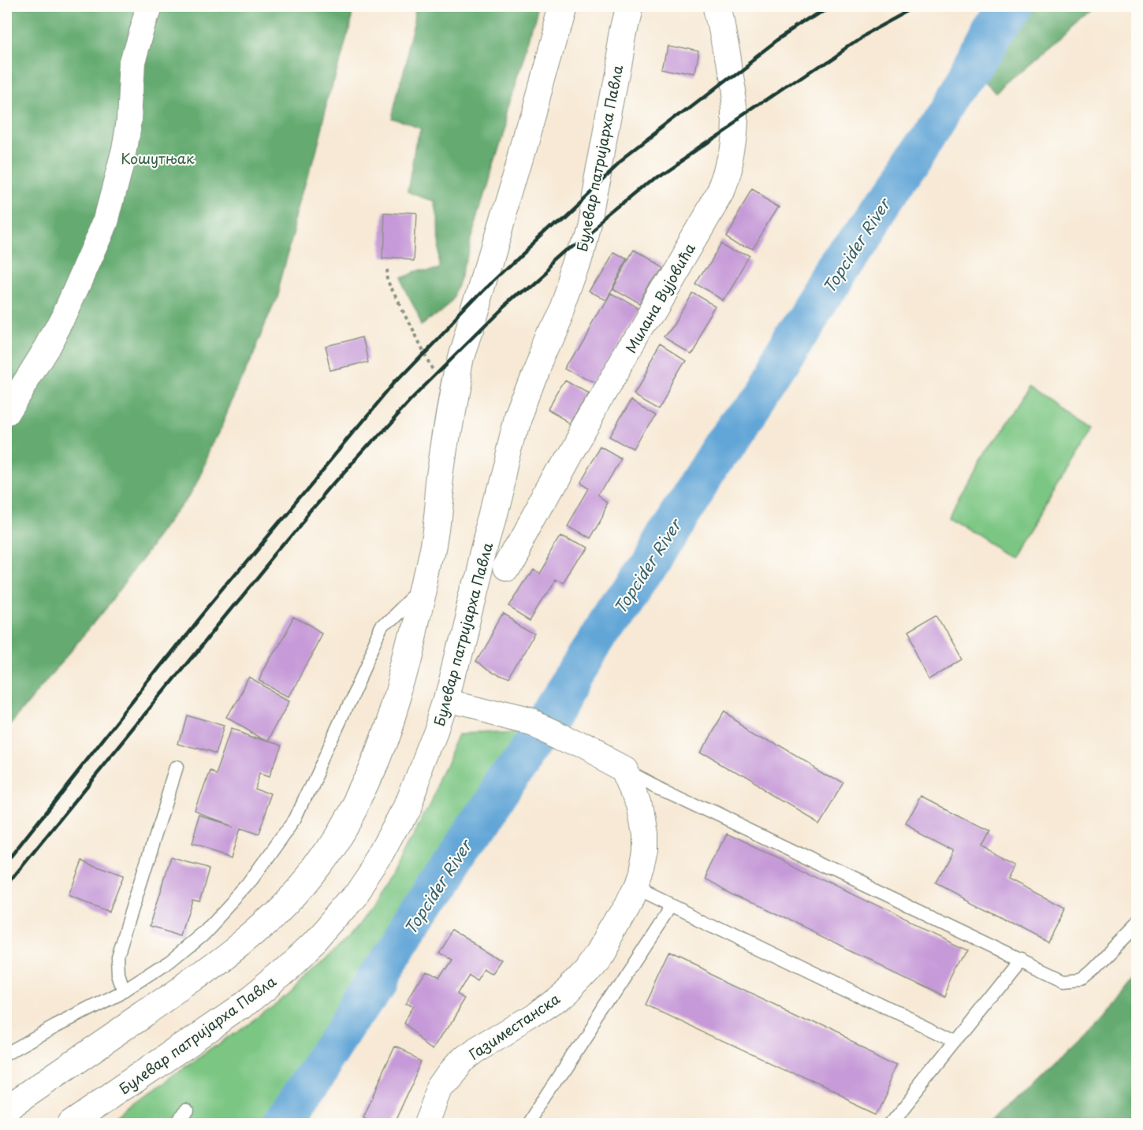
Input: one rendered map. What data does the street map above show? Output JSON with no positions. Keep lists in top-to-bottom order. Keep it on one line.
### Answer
{"streets":{"main road":["Булевар патријарха Павла"],"street":["Милана Вујовића","Газиместанска"]},"water":["Topcider River"],"parks":["Кошутњак"]}
